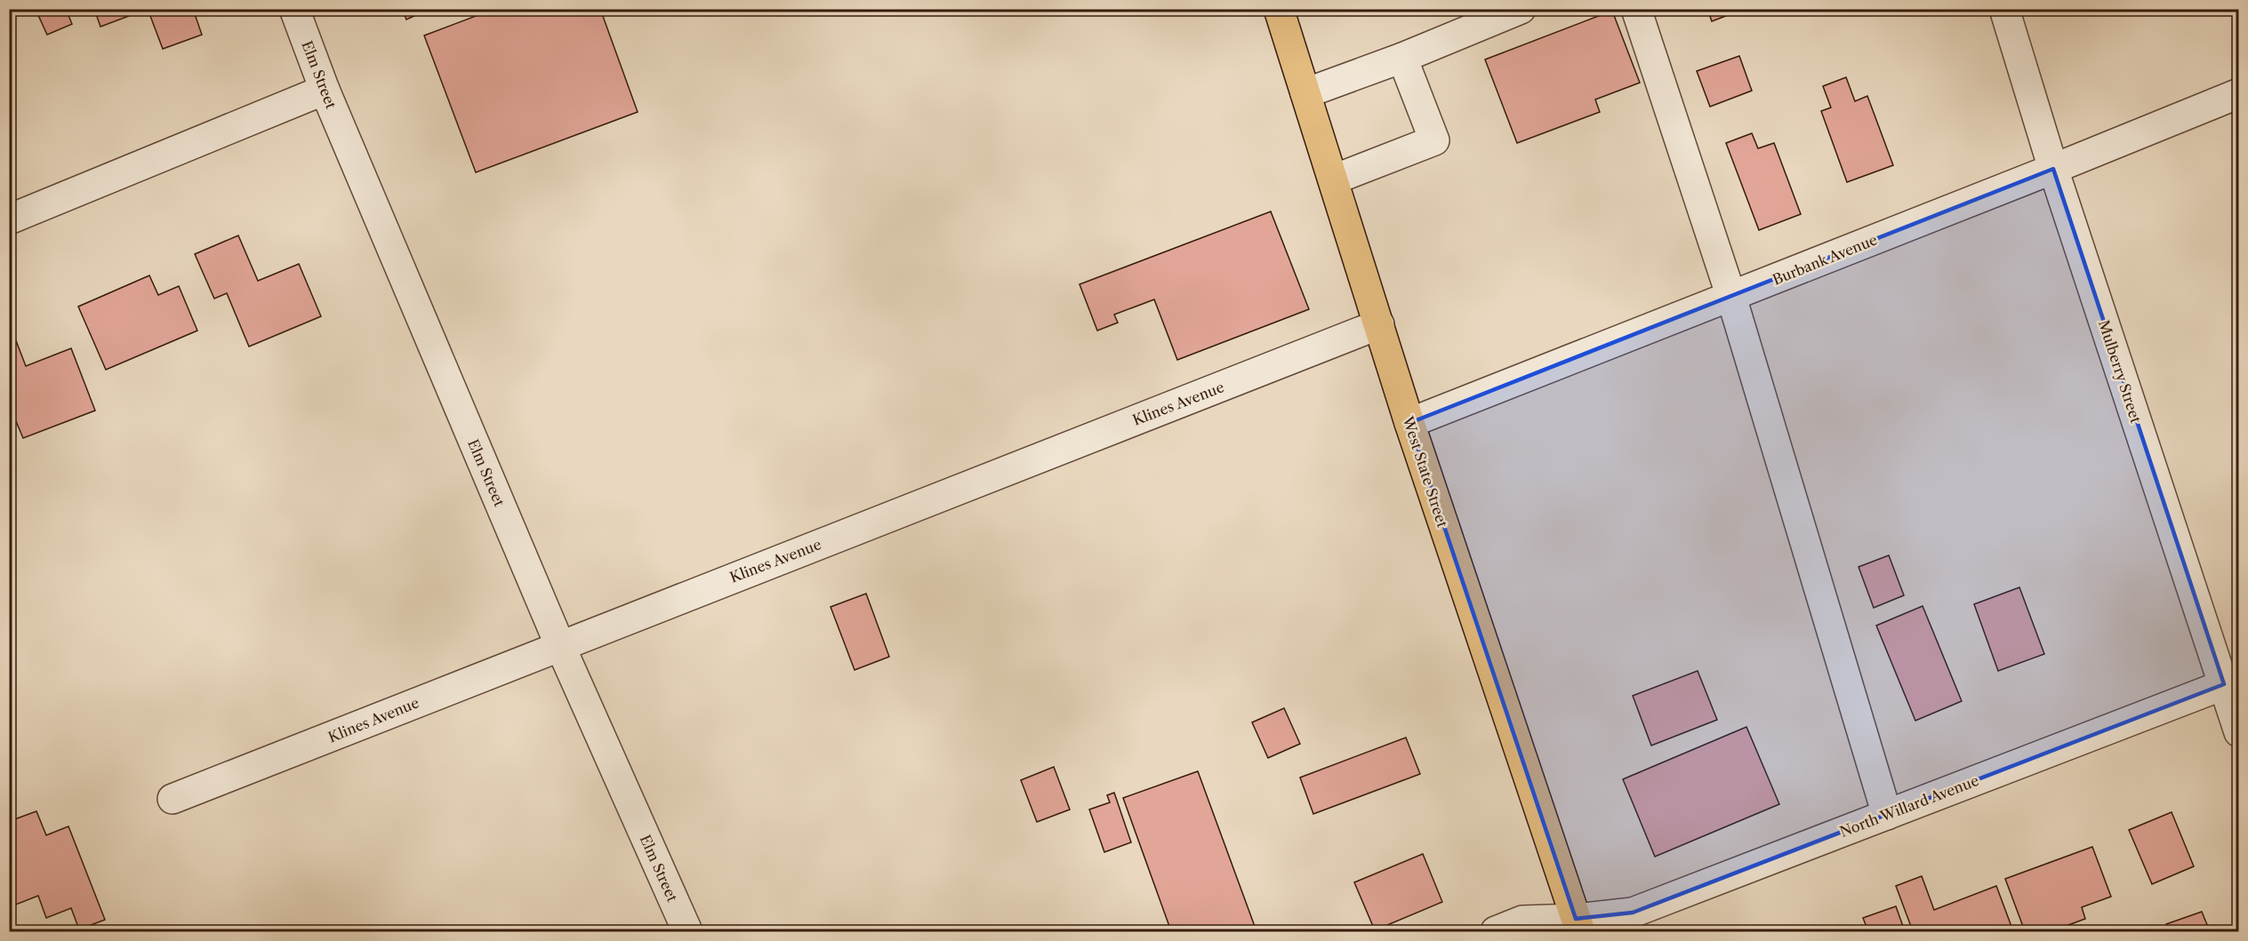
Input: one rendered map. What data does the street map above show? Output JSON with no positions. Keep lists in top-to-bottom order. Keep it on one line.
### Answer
{"streets":{"main road":["West State Street"],"street":["Elm Street","Burbank Avenue","Mulberry Street","Klines Avenue","North Willard Avenue"]},"crossings":[["Elm Street","Klines Avenue"],["Burbank Avenue","Mulberry Street"],["Burbank Avenue","West State Street"],["Mulberry Street","North Willard Avenue"],["Klines Avenue","West State Street"],["West State Street","North Willard Avenue"]]}
